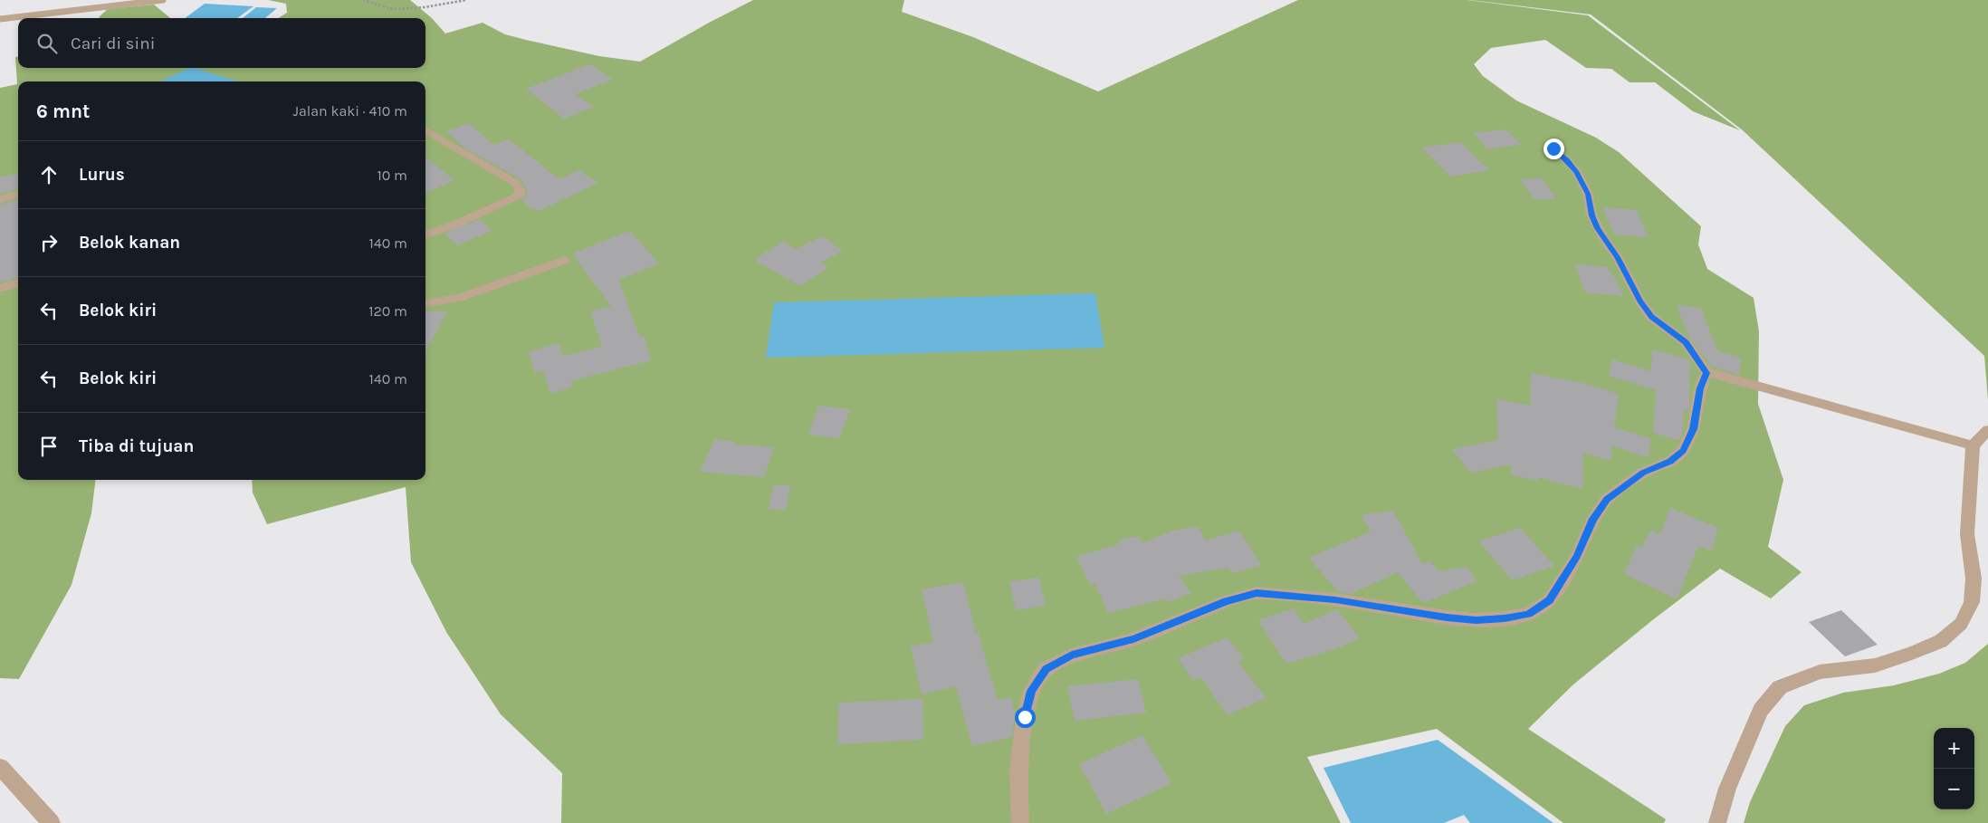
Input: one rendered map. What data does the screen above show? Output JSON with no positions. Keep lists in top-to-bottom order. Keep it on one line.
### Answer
{"page":{"search":"Cari di sini","heading":["6 mnt","Jalan kaki · 410 m"],"list":[["Lurus","10 m"],["Belok kanan","140 m"],["Belok kiri","120 m"],["Belok kiri","140 m"],"Tiba di tujuan"],"map_buttons":["+","−"]}}
